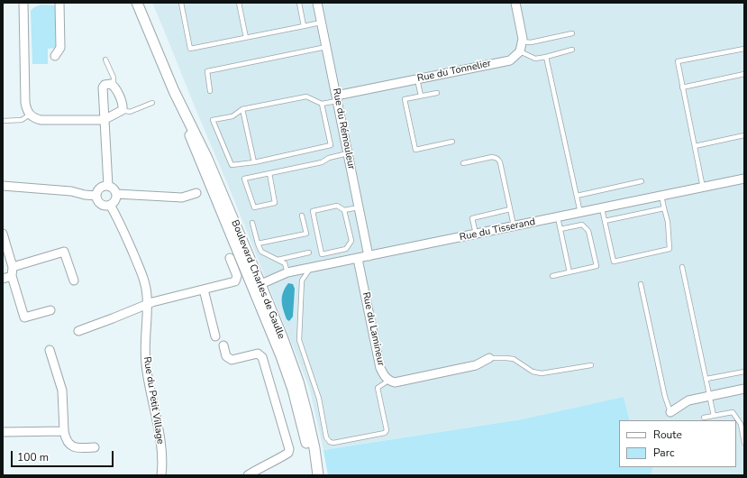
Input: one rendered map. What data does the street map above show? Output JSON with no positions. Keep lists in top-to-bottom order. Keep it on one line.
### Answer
{"streets":{"street":["Rue du Tonnelier","Rue du Rémouleur","Rue du Tisserand","Boulevard Charles de Gaulle","Rue du Lamineur","Rue du Petit Village"]},"crossings":[["Rue du Tonnelier","Rue du Rémouleur"],["Rue du Rémouleur","Rue du Tisserand"],["Rue du Tisserand","Boulevard Charles de Gaulle"],["Rue du Tisserand","Rue du Lamineur"]],"legend":["Route","Parc"],"scale_bar":"100 m"}
